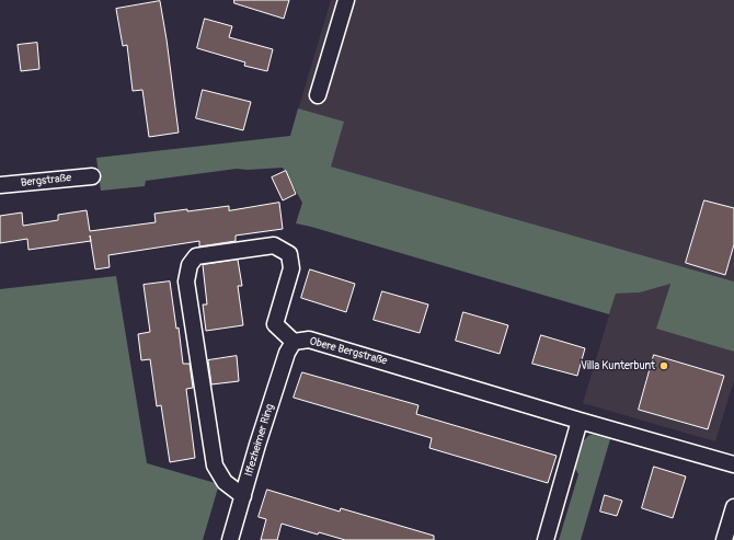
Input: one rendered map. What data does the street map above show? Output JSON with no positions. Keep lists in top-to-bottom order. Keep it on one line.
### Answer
{"streets":{"street":["Bergstraße","Obere Bergstraße","Iffezheimer Ring"]},"crossings":[["Obere Bergstraße","Iffezheimer Ring"]],"places":["Villa Kunterbunt"]}
